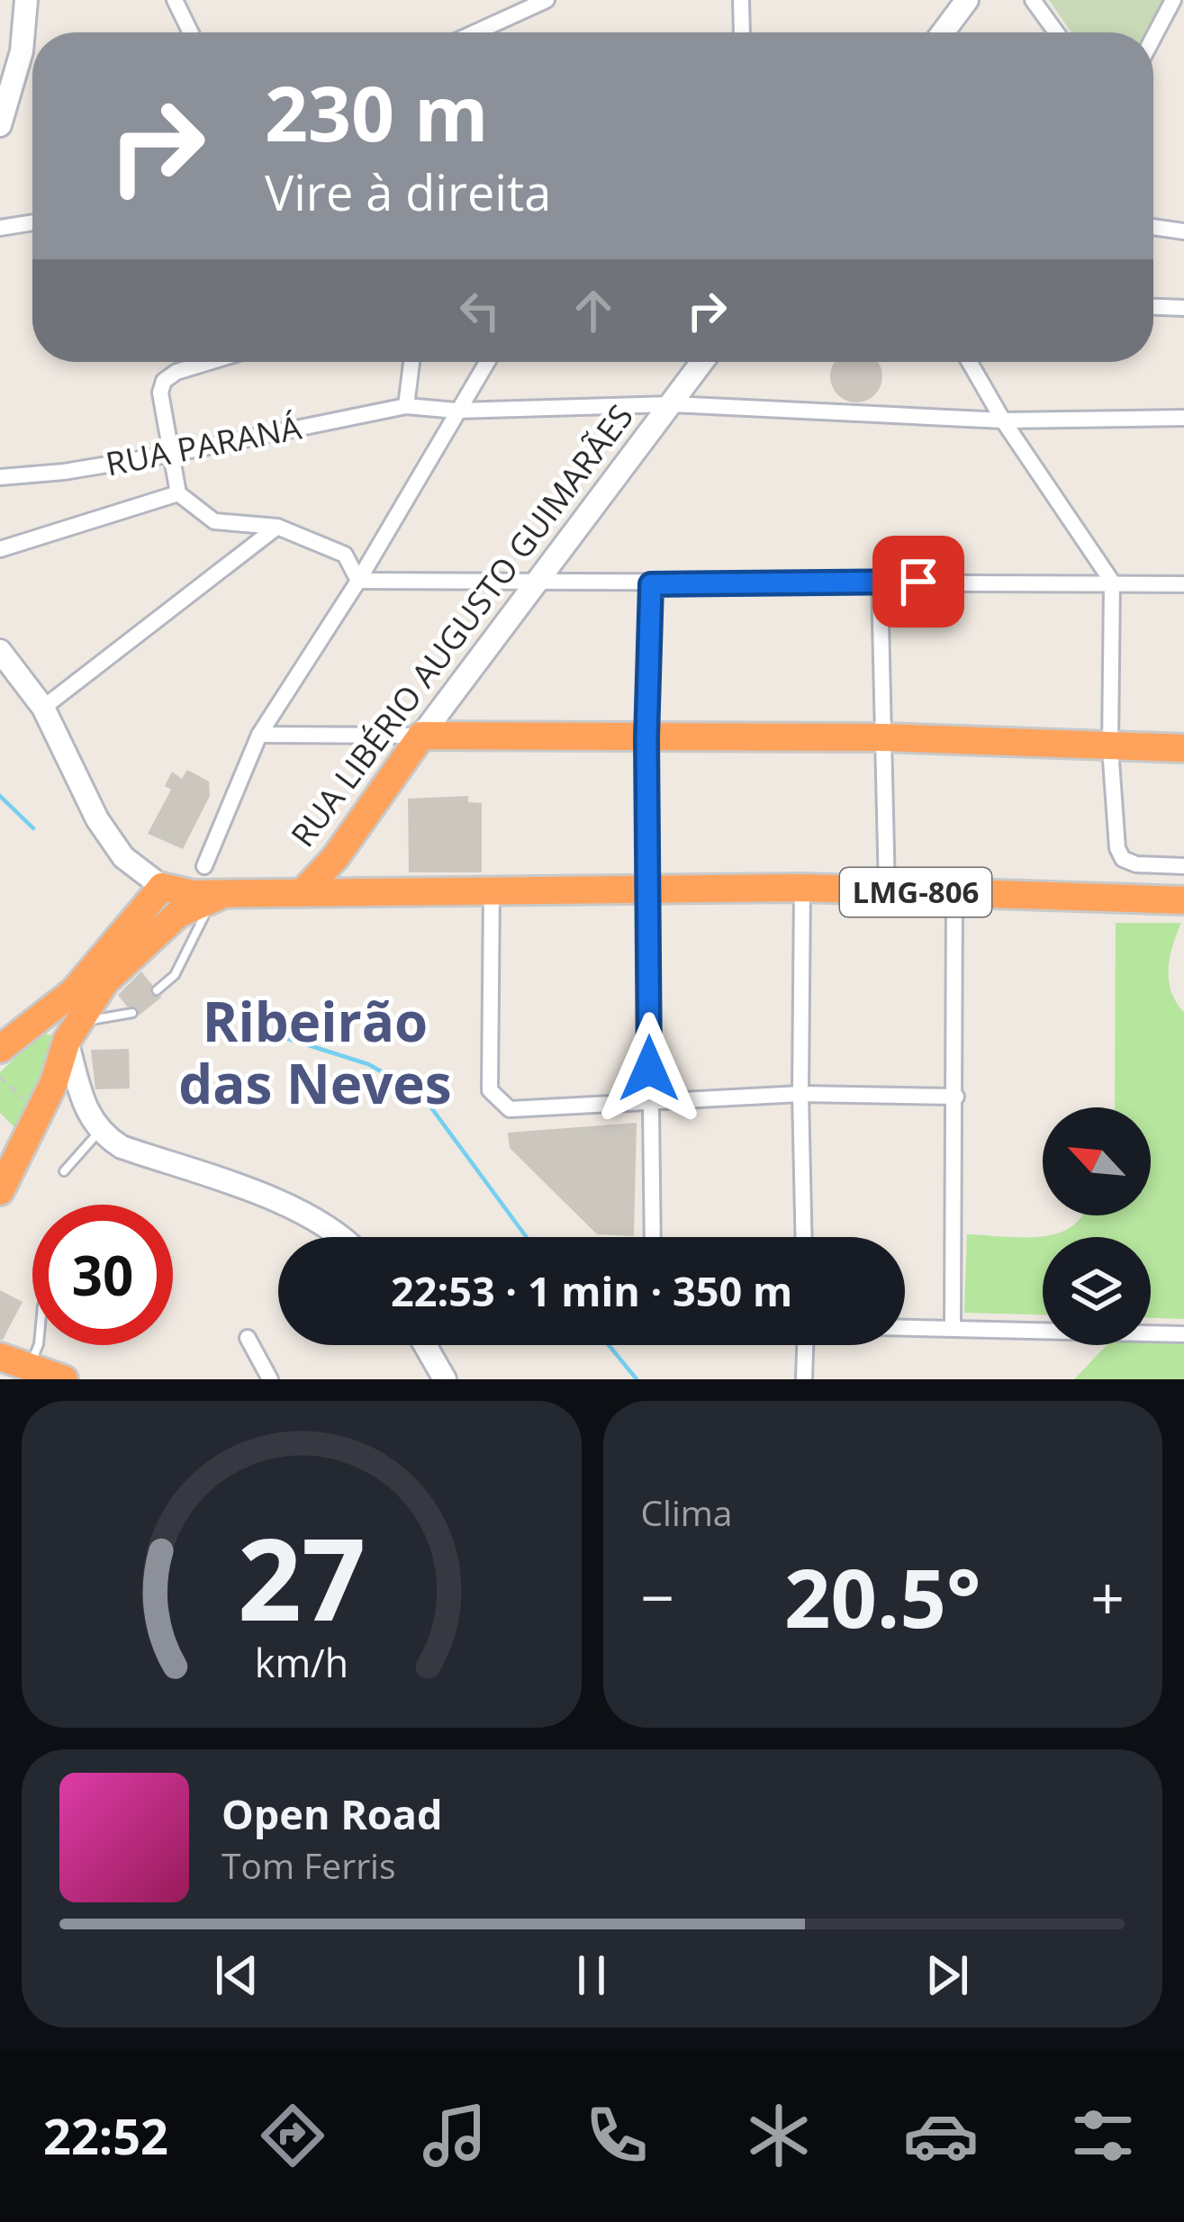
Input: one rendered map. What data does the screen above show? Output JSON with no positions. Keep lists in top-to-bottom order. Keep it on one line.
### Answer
{"streets":{"highway":["RUA LIBÉRIO AUGUSTO GUIMARÃES","LMG-806"],"street":["RUA PARANÁ"]},"crossings":[["RUA PARANÁ","RUA LIBÉRIO AUGUSTO GUIMARÃES"],["RUA LIBÉRIO AUGUSTO GUIMARÃES","LMG-806"]],"districts":["Ribeirão das Neves"],"north":"top left","page":{"turn":["230 m","Vire à direita"],"limit":"30","trip":"22:53 · 1 min · 350 m","tile":"Clima","heat":["−","20.5°","+"],"song":["Open Road","Tom Ferris"],"tabs":"22:52","gauge":["27","km/h"]}}
